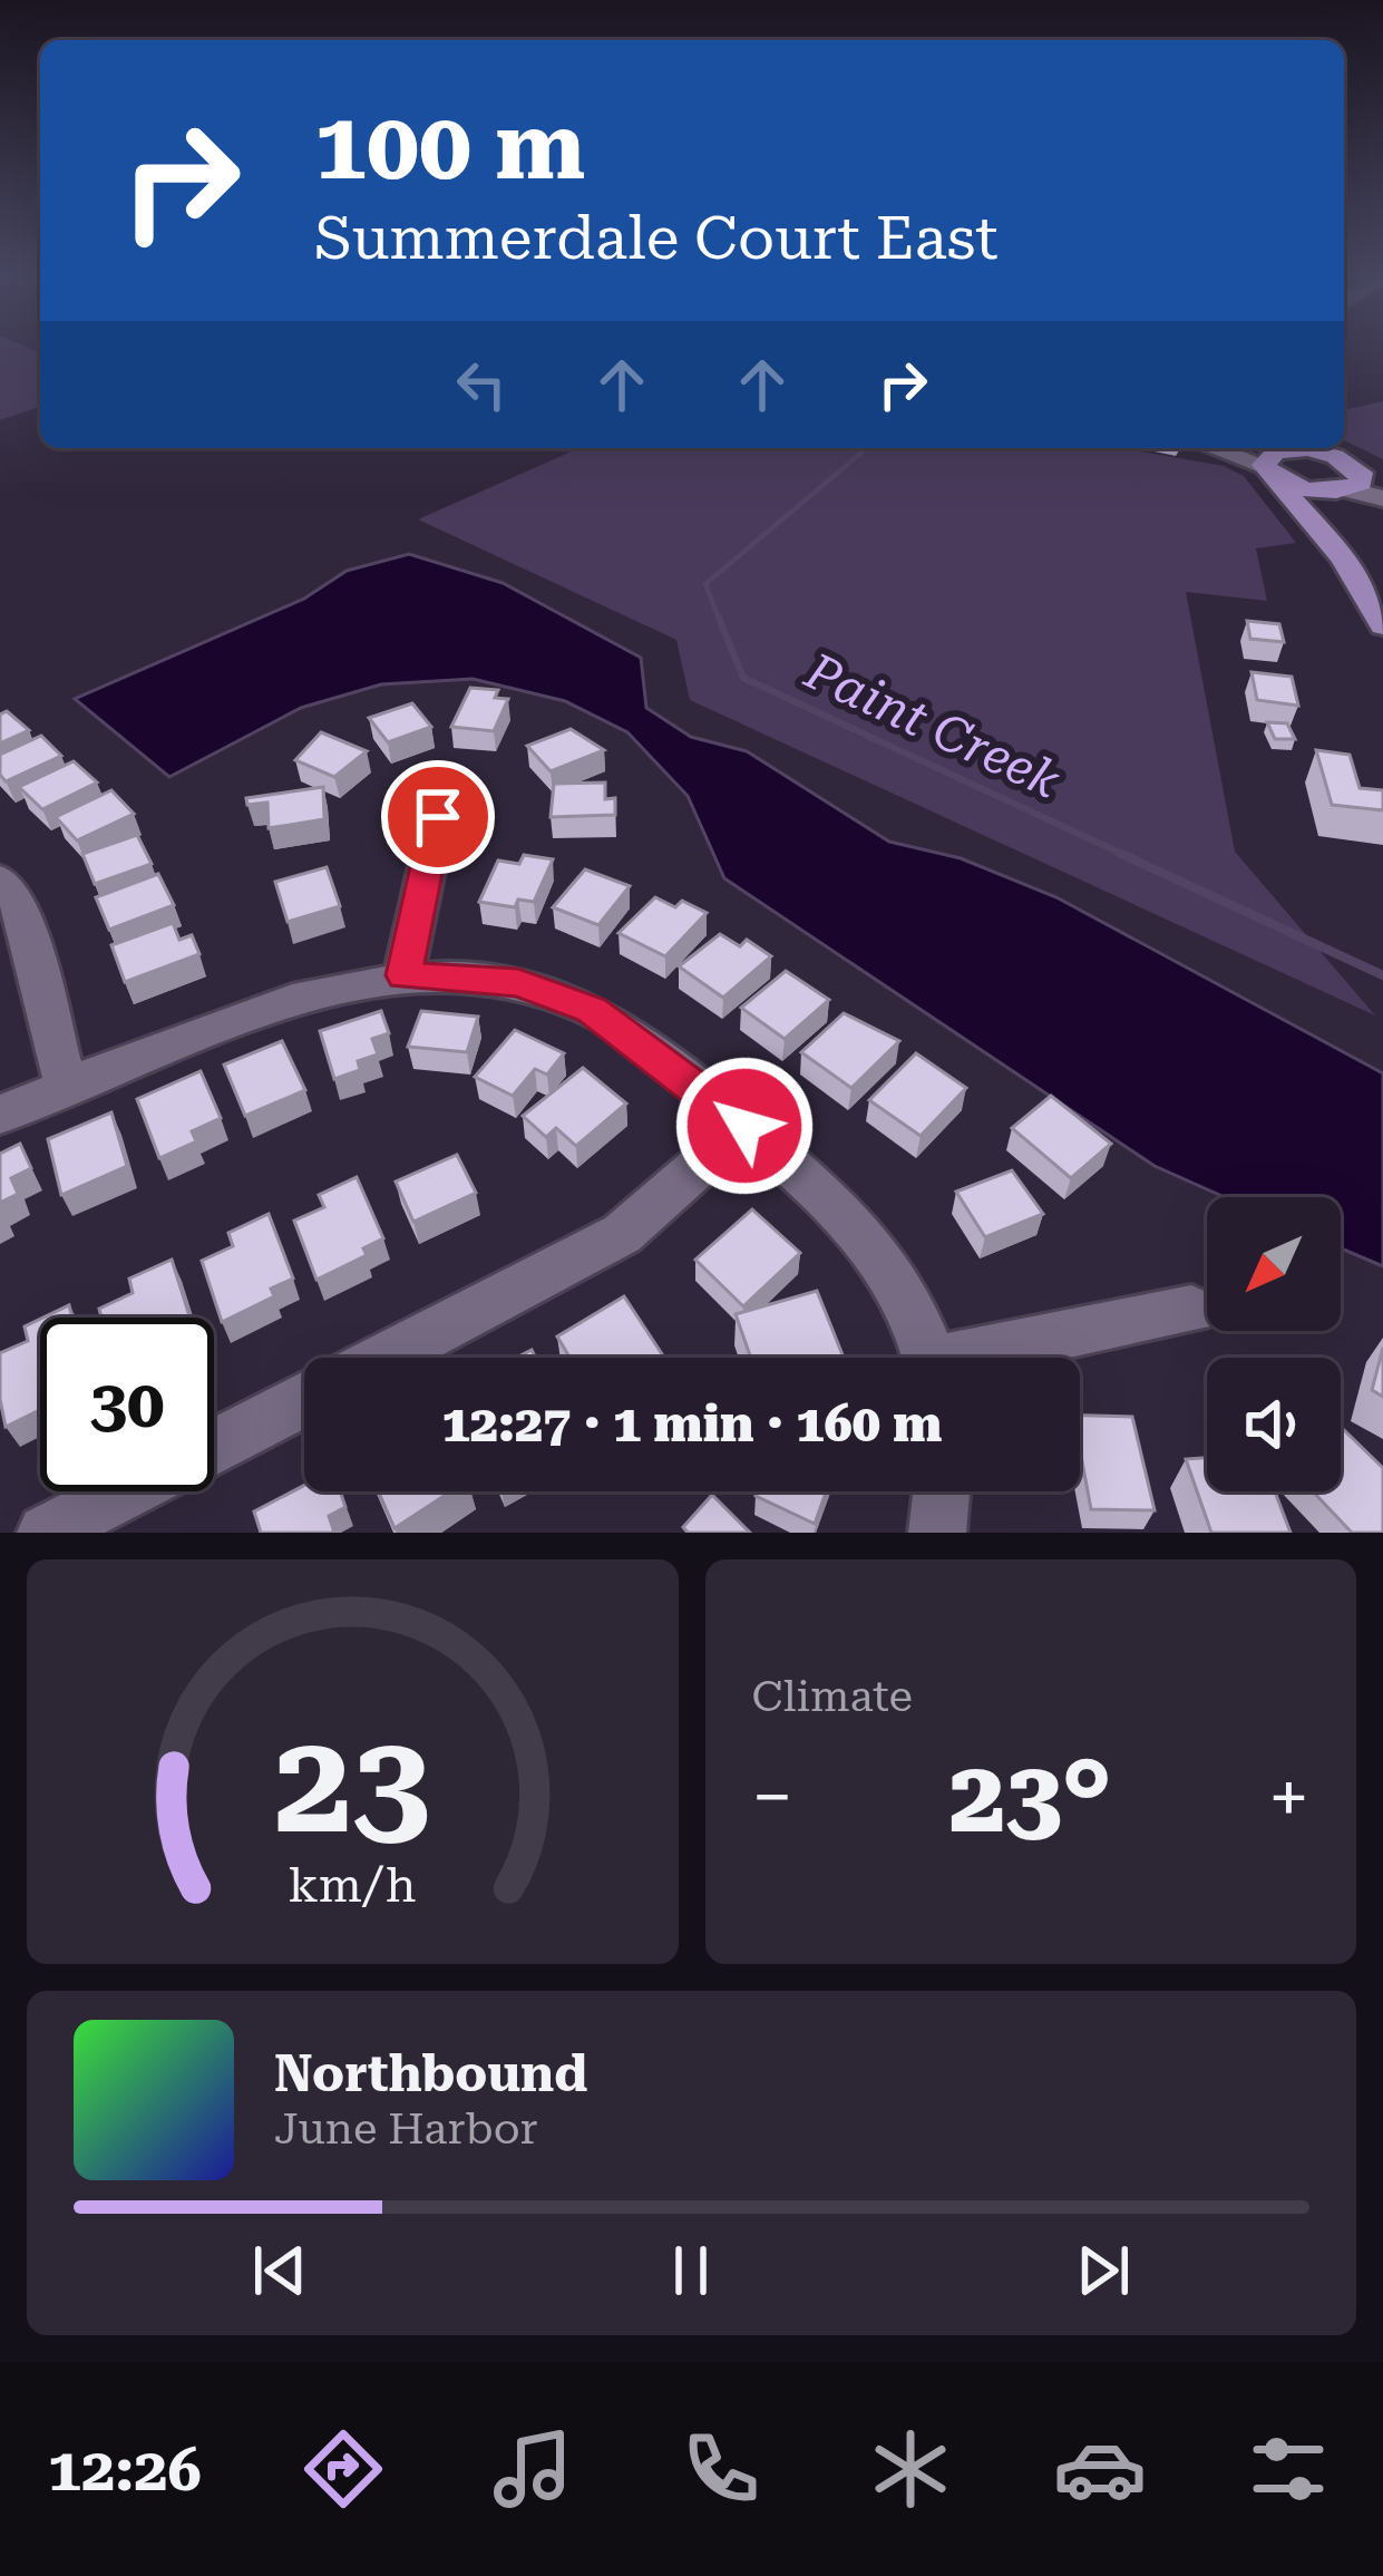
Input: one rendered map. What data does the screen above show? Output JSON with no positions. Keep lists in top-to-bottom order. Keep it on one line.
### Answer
{"water":["Paint Creek"],"north":"bottom left","page":{"turn":["100 m","Summerdale Court East"],"limit":"30","trip":"12:27 · 1 min · 160 m","tile":"Climate","heat":["−","23°","+"],"song":["Northbound","June Harbor"],"tabs":"12:26","gauge":["23","km/h"]}}
